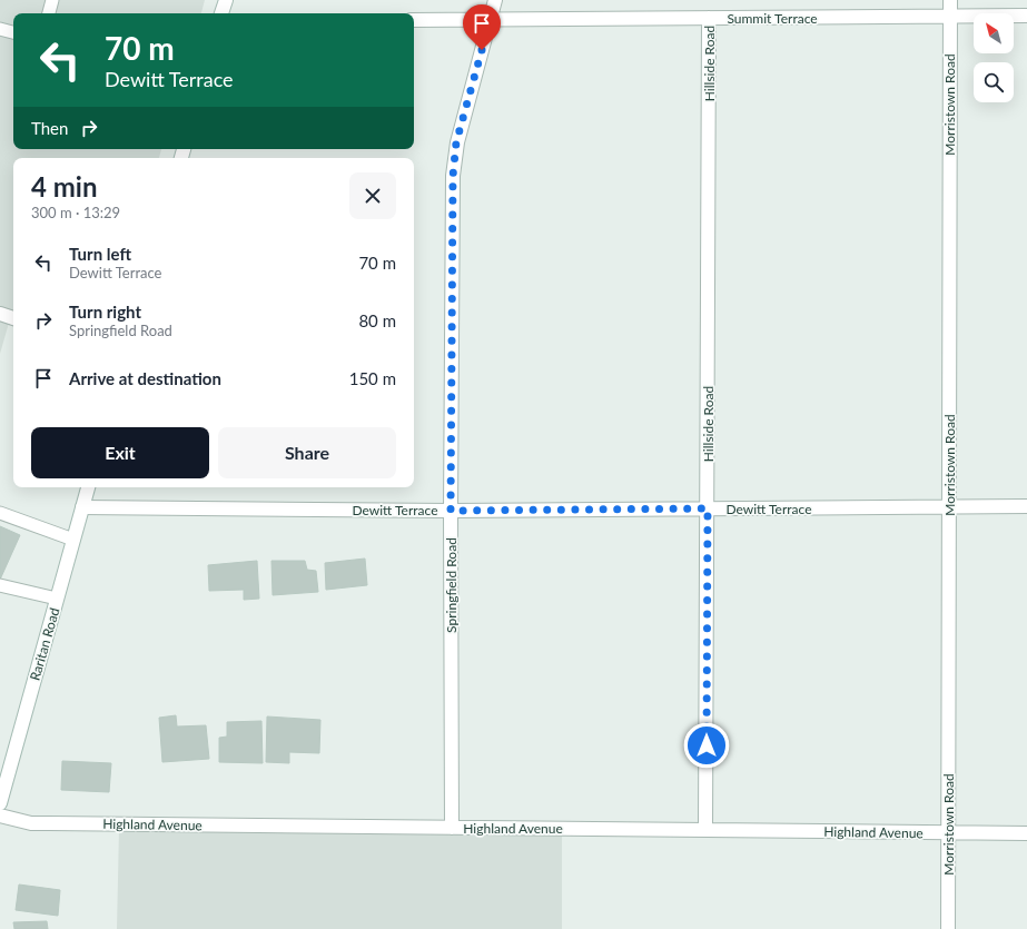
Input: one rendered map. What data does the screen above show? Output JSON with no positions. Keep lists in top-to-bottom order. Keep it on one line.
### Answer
{"streets":{"street":["Summit Terrace","Hillside Road","Morristown Road","Dewitt Terrace","Springfield Road","Raritan Road","Highland Avenue"]},"crossings":[["Summit Terrace","Hillside Road"],["Summit Terrace","Morristown Road"],["Summit Terrace","Springfield Road"],["Hillside Road","Dewitt Terrace"],["Hillside Road","Highland Avenue"],["Morristown Road","Dewitt Terrace"],["Morristown Road","Highland Avenue"],["Dewitt Terrace","Springfield Road"],["Dewitt Terrace","Raritan Road"],["Springfield Road","Highland Avenue"]],"north":"top left","page":{"turn":["70 m","Dewitt Terrace"],"then":"Then","heading":["4 min","300 m · 13:29"],"list":[{"name":"Turn left","note":"Dewitt Terrace","value":"70 m"},{"name":"Turn right","note":"Springfield Road","value":"80 m"},{"name":"Arrive at destination","value":"150 m"}],"buttons":["Exit","Share"]}}
